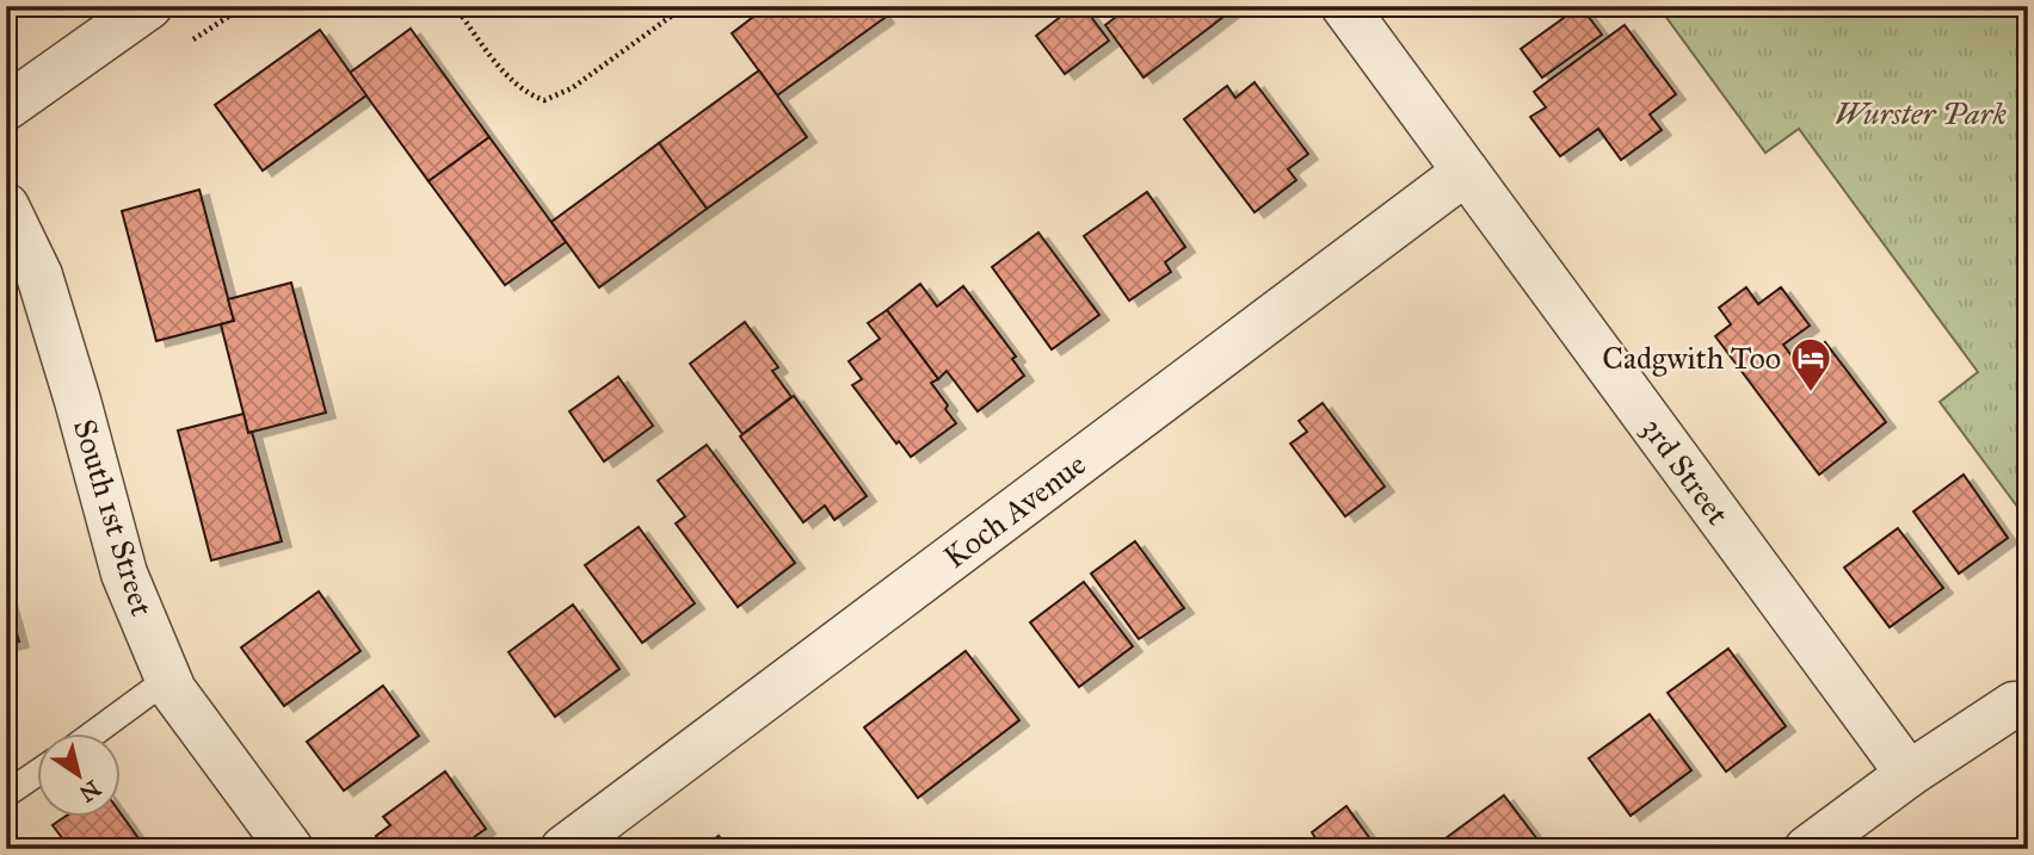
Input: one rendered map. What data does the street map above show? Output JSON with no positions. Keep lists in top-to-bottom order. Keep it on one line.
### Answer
{"streets":{"street":["3rd Street","Koch Avenue","South 1st Street"]},"crossings":[["3rd Street","Koch Avenue"]],"parks":["Wurster Park"],"places":{"hotel":["Cadgwith Too"]},"north":"bottom right"}
